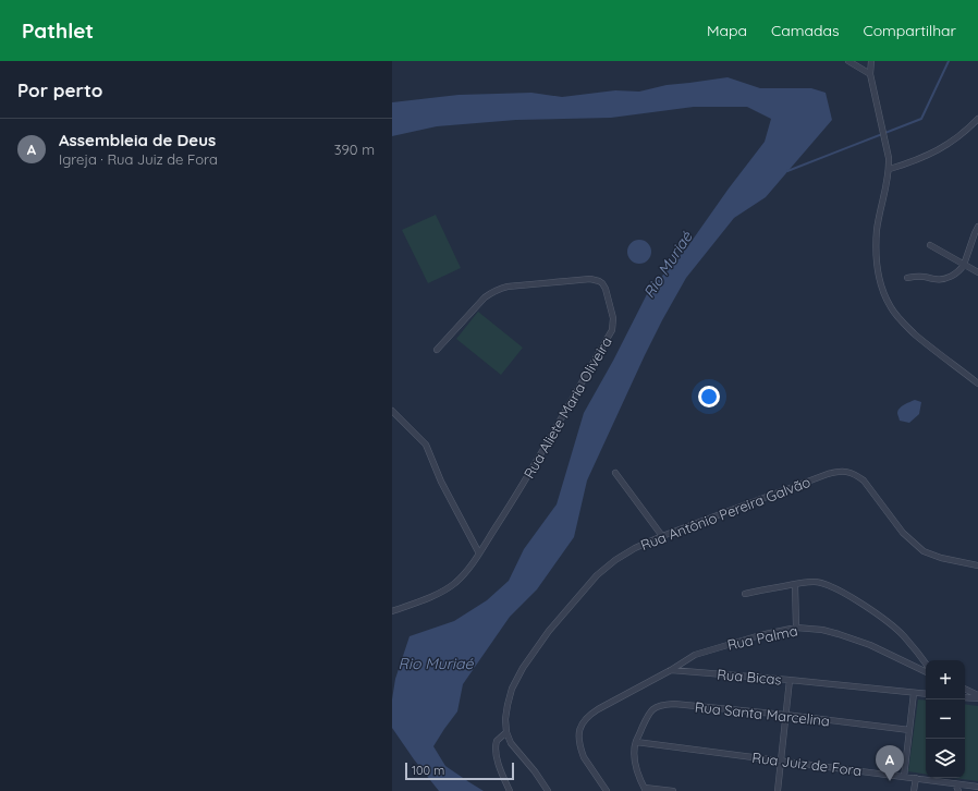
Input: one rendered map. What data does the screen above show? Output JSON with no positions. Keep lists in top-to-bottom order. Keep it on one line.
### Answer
{"streets":{"street":["Rua Aliete Maria Oliveira","Rua Antônio Pereira Galvão","Rua Palma","Rua Bicas","Rua Santa Marcelina","Rua Juiz de Fora"]},"crossings":[["Rua Palma","Rua Bicas"],["Rua Santa Marcelina","Rua Juiz de Fora"]],"water":["Rio Muriaé"],"scale_bar":"100 m","page":{"header":"Pathlet","nav":["Mapa","Camadas","Compartilhar"],"heading":"Por perto","list":[{"mark":"A","name":"Assembleia de Deus","note":"Igreja · Rua Juiz de Fora","value":"390 m"}],"map_buttons":["+","−"],"pins":"A","scale":"100 m"}}
